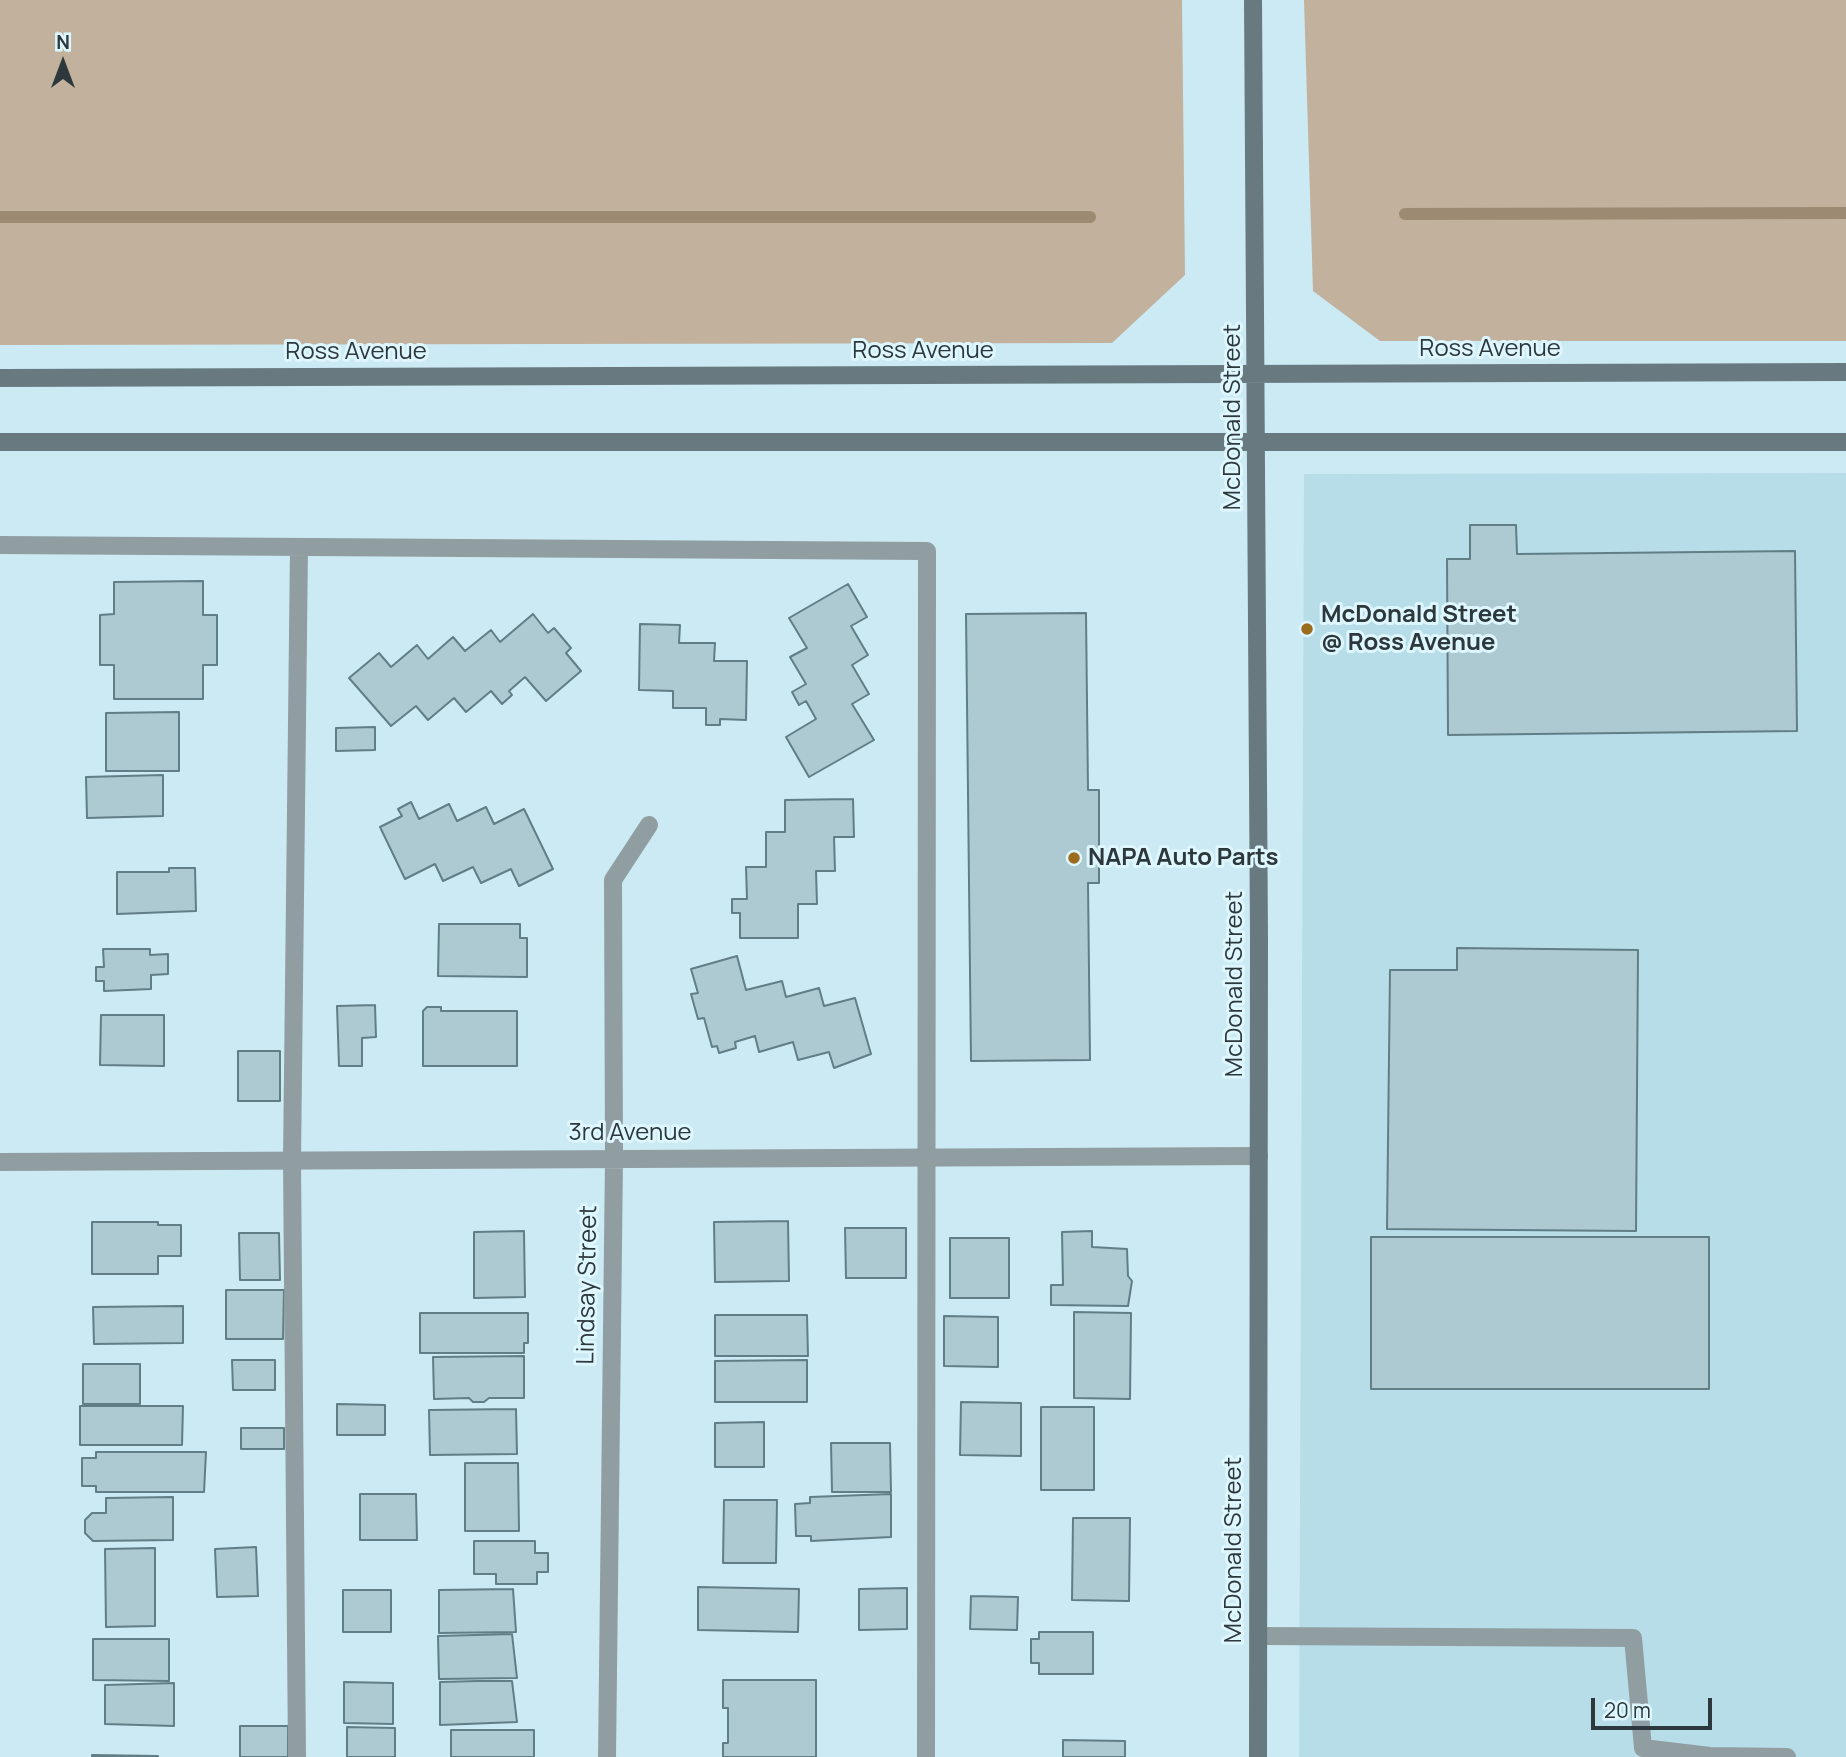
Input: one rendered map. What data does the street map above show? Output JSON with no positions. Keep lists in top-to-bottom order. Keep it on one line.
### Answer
{"streets":{"main road":["Ross Avenue","McDonald Street"],"street":["3rd Avenue","Lindsay Street"]},"crossings":[["Ross Avenue","McDonald Street"],["McDonald Street","3rd Avenue"],["3rd Avenue","Lindsay Street"]],"places":["McDonald Street @ Ross Avenue","NAPA Auto Parts"],"scale_bar":"20 m","north":"top"}
